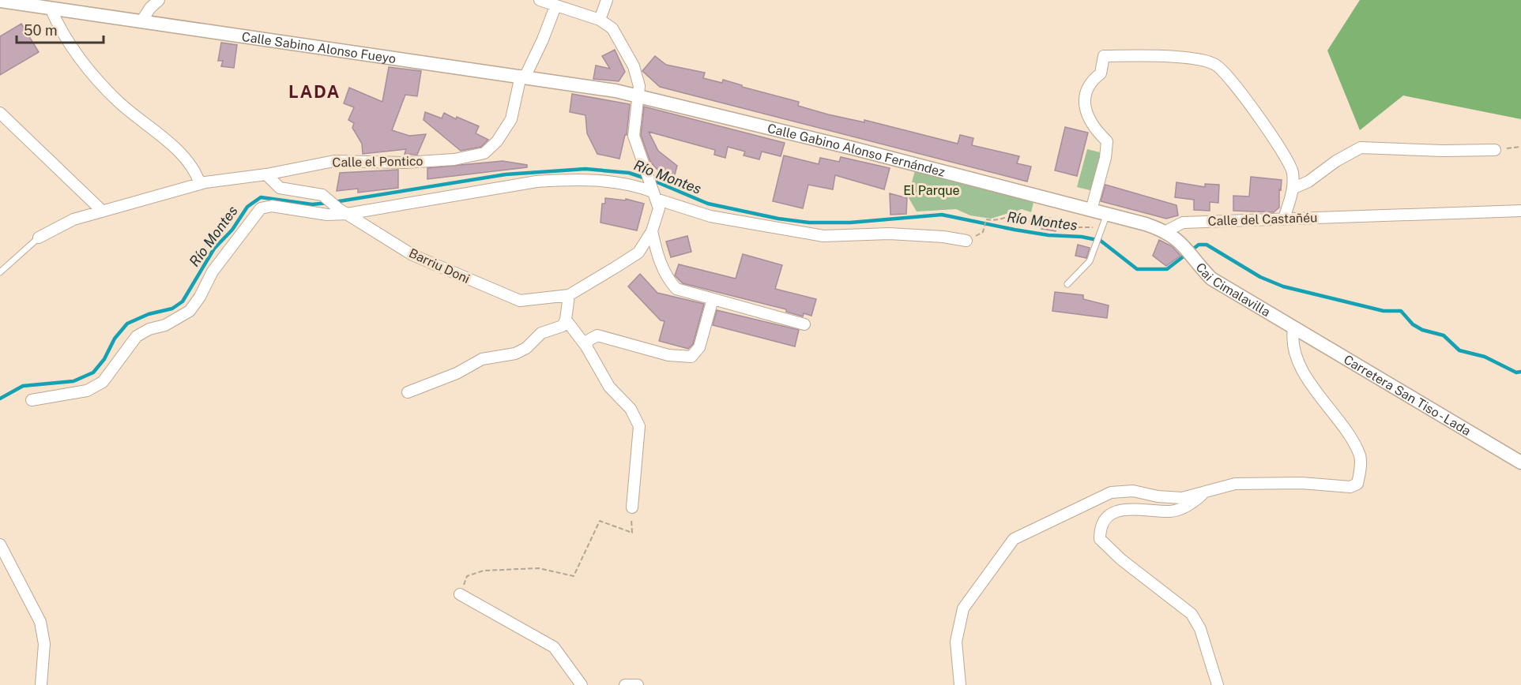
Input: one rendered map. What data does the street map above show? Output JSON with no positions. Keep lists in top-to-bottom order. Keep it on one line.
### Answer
{"streets":{"street":["Calle Sabino Alonso Fueyo","Calle Gabino Alonso Fernández","Calle el Pontico","Calle del Castañéu","Barriu Doni","Cai Cimalavilla","Carretera San Tiso - Lada"]},"crossings":[["Calle Sabino Alonso Fueyo","Calle Gabino Alonso Fernández"],["Calle Sabino Alonso Fueyo","Calle el Pontico"],["Calle Sabino Alonso Fueyo","Barriu Doni"],["Calle Gabino Alonso Fernández","Calle del Castañéu"],["Calle Gabino Alonso Fernández","Barriu Doni"],["Calle Gabino Alonso Fernández","Cai Cimalavilla"],["Calle el Pontico","Barriu Doni"],["Cai Cimalavilla","Carretera San Tiso - Lada"]],"districts":["LADA"],"water":["Río Montes"],"parks":["El Parque"],"scale_bar":"50 m"}
